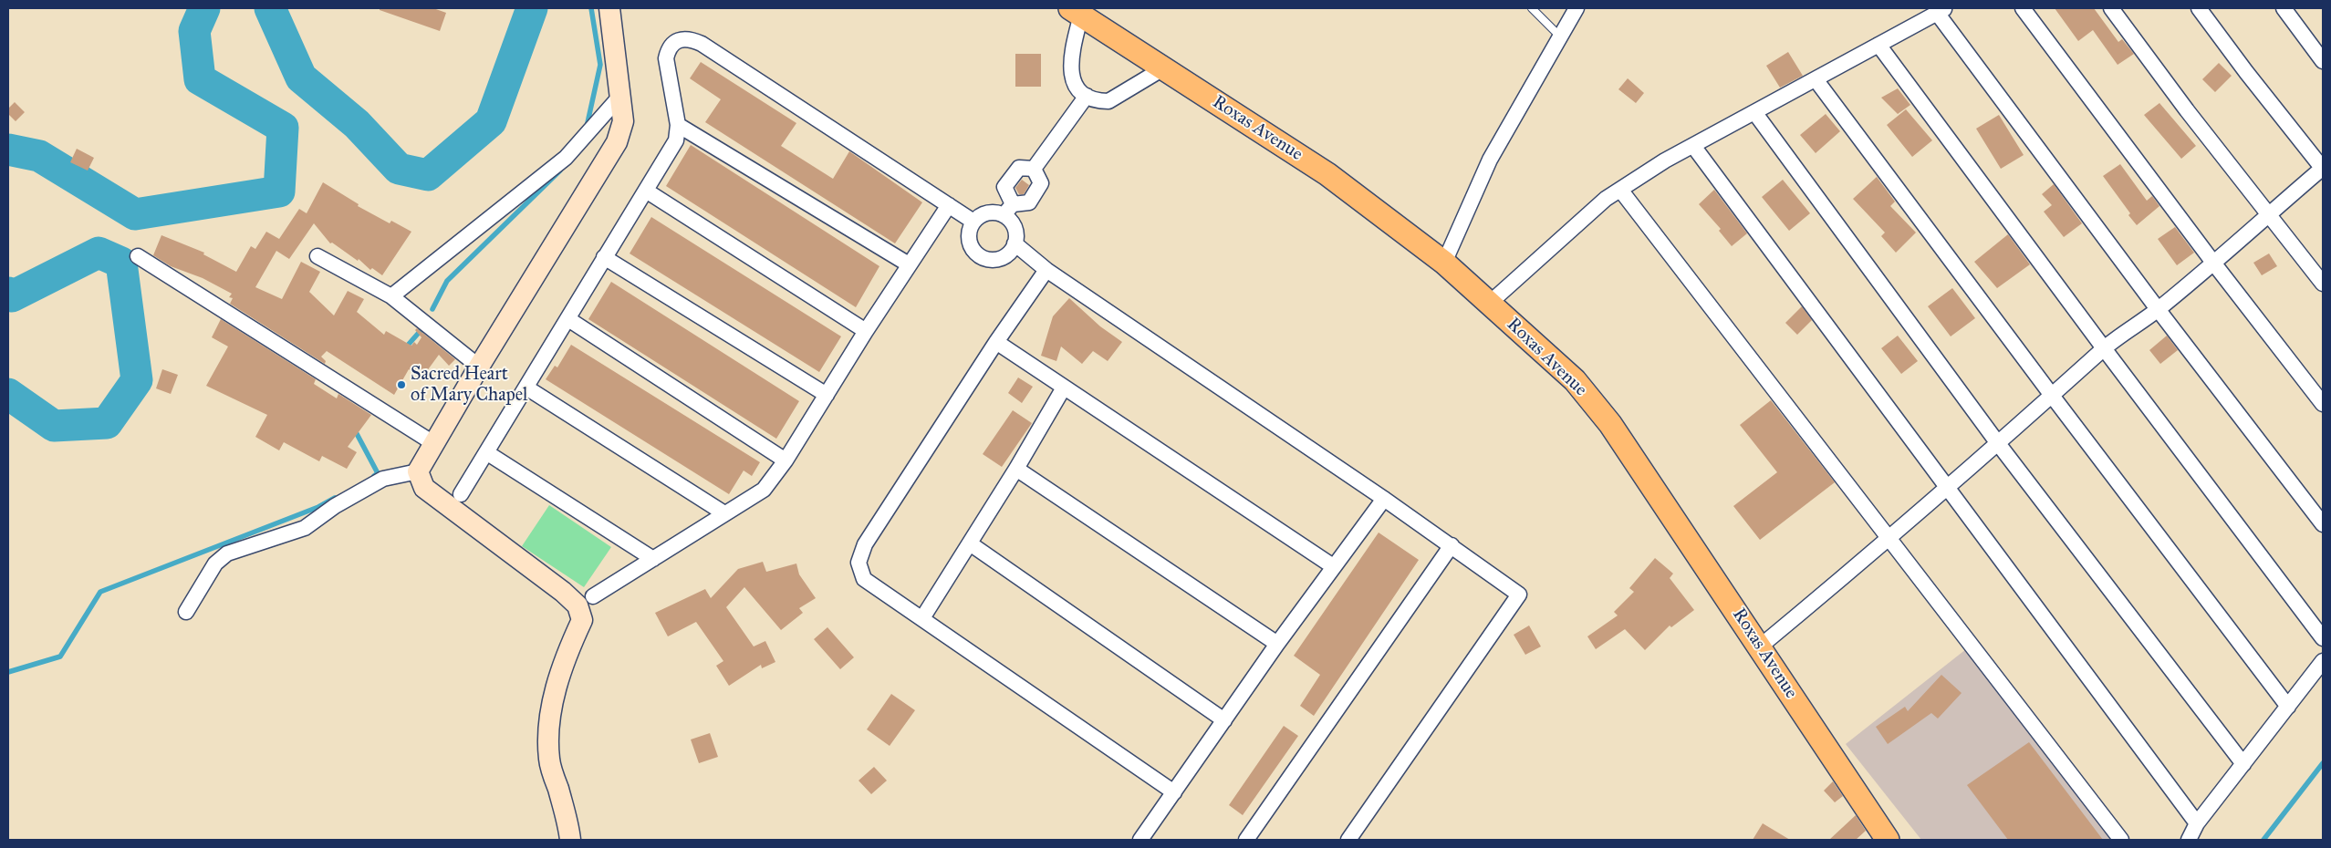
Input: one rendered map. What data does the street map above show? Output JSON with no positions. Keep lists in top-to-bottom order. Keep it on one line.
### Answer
{"streets":{"main road":["Roxas Avenue"]},"places":["Sacred Heart of Mary Chapel"]}
